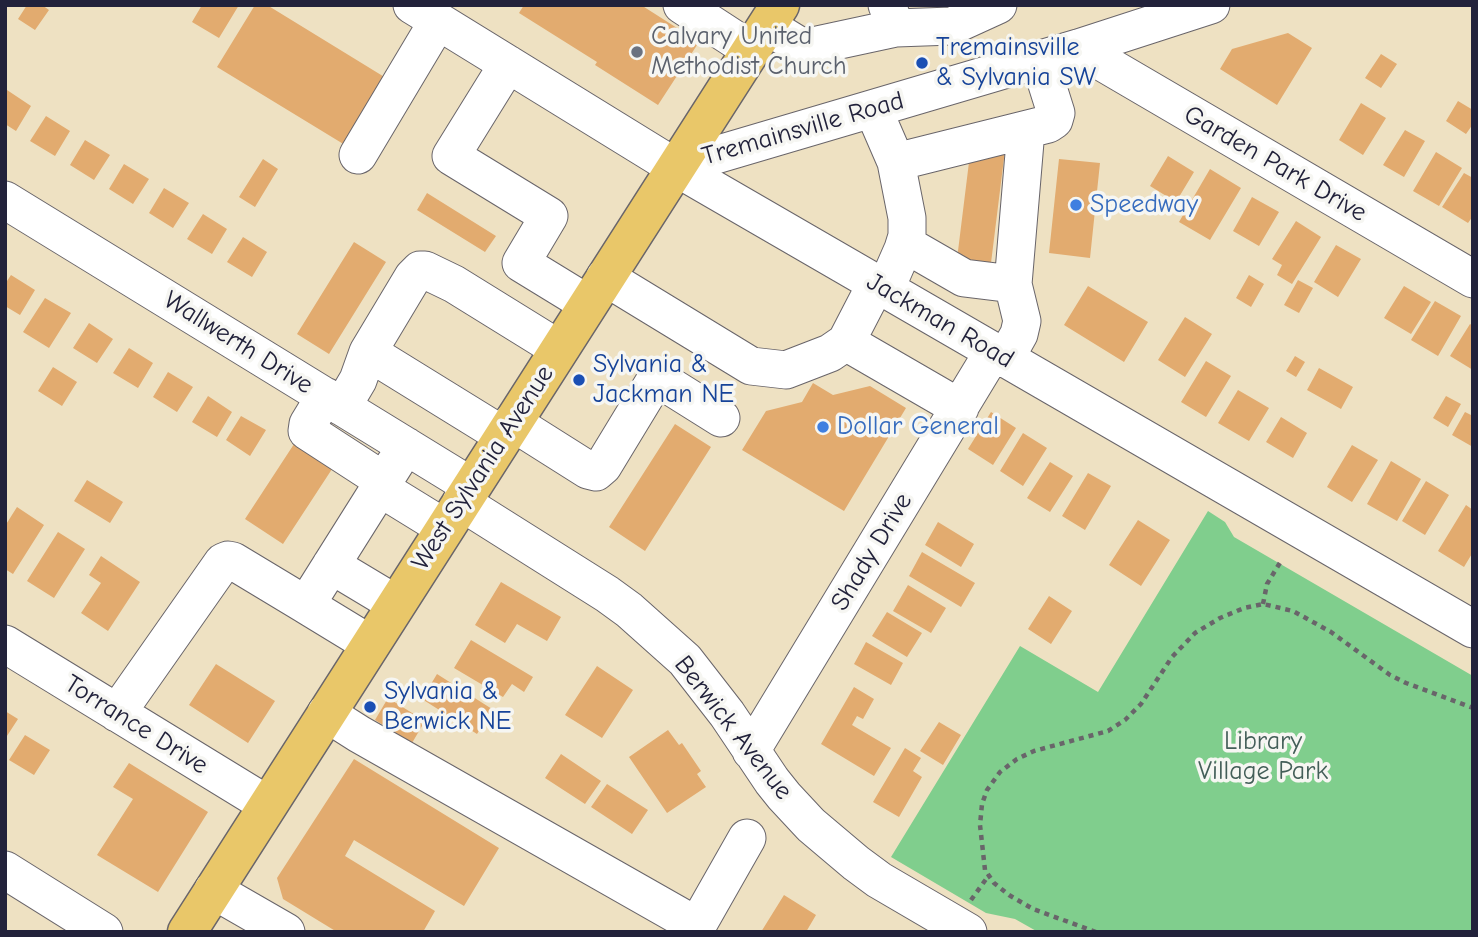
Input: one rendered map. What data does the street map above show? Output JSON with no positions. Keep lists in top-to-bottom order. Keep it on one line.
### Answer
{"streets":{"main road":["West Sylvania Avenue"],"street":["Tremainsville Road","Garden Park Drive","Jackman Road","Wallwerth Drive","Shady Drive","Torrance Drive","Berwick Avenue"]},"crossings":[["Tremainsville Road","Garden Park Drive"],["Tremainsville Road","Jackman Road"],["Tremainsville Road","West Sylvania Avenue"],["Jackman Road","West Sylvania Avenue"],["Jackman Road","Shady Drive"],["Wallwerth Drive","West Sylvania Avenue"],["Wallwerth Drive","Berwick Avenue"],["West Sylvania Avenue","Torrance Drive"],["West Sylvania Avenue","Berwick Avenue"],["Shady Drive","Berwick Avenue"]],"parks":["Library Village Park"],"places":["Calvary United Methodist Church","Tremainsville & Sylvania SW","Speedway","Sylvania & Jackman NE","Dollar General","Sylvania & Berwick NE"]}
